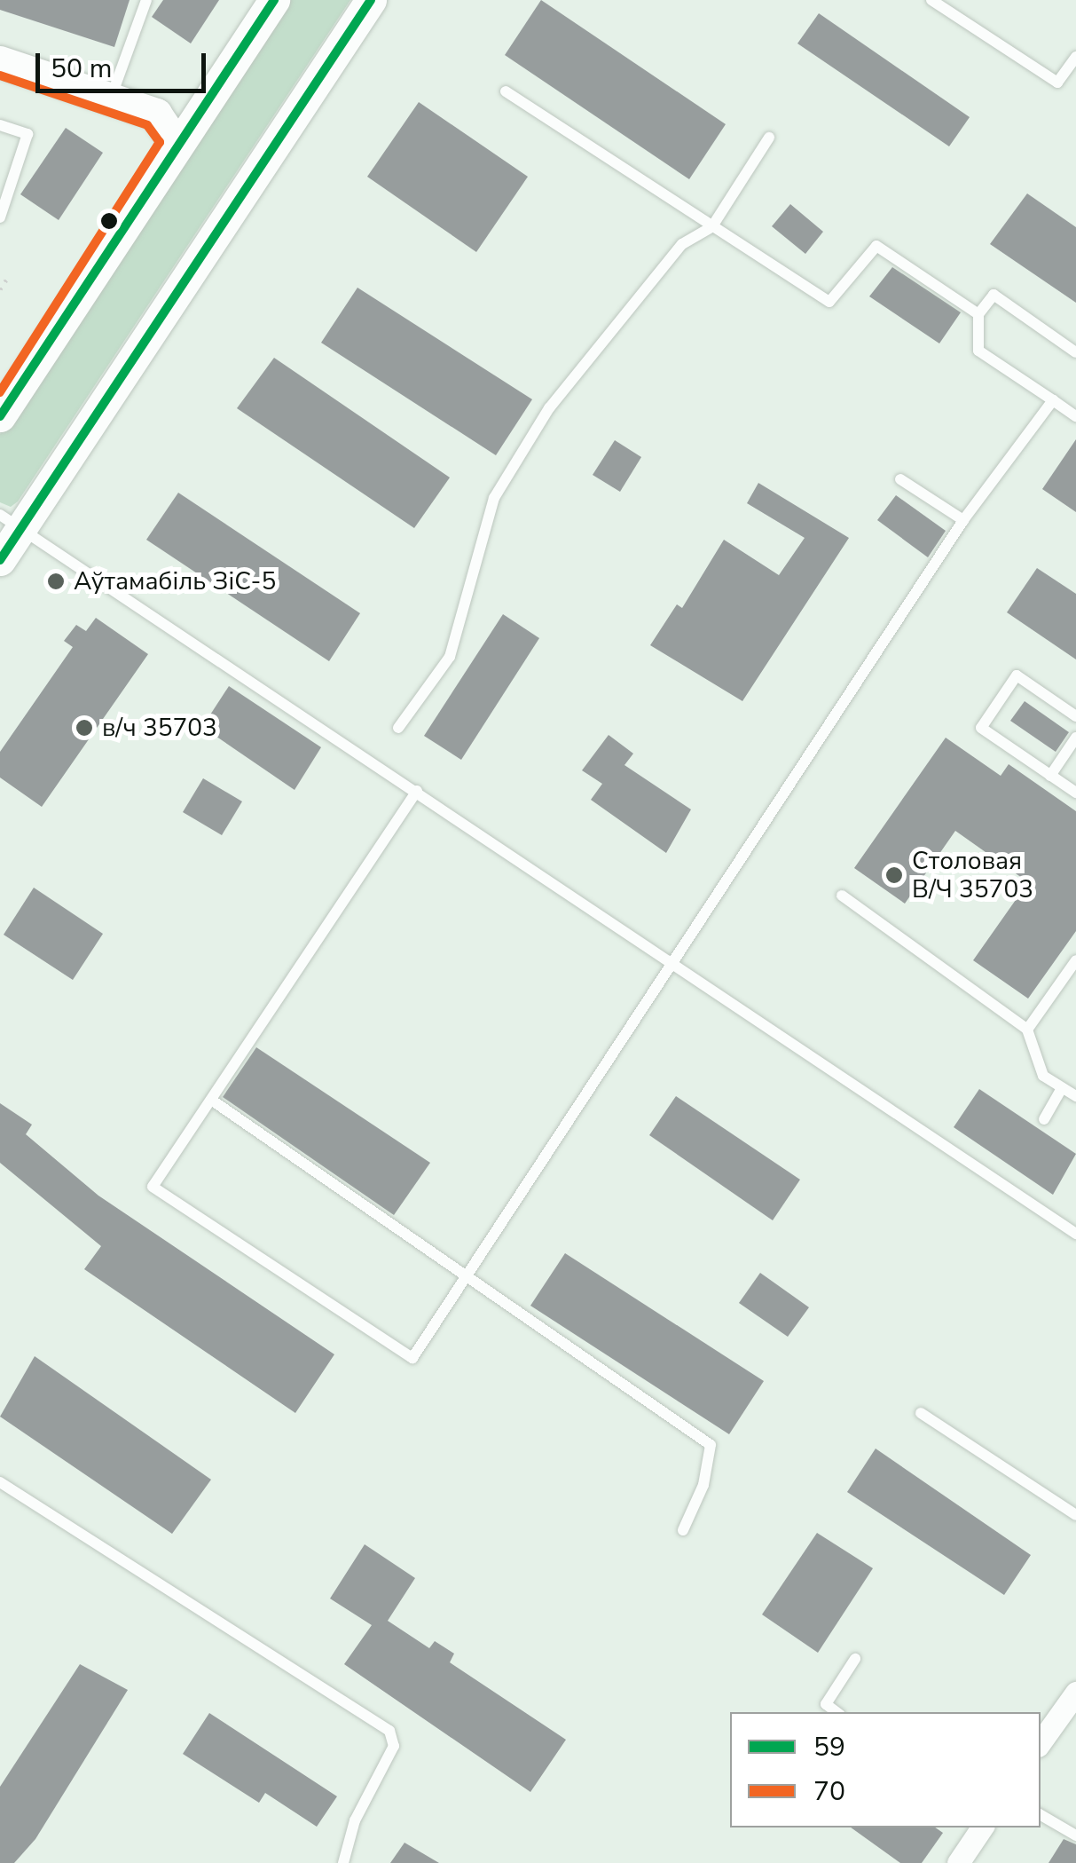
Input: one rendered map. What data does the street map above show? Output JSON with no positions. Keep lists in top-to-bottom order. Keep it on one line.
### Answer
{"places":["Аўтамабіль ЗіС-5","в/ч 35703","Столовая В/Ч 35703"],"lines":["transit line 59","transit line 70"],"legend":["59","70"],"scale_bar":"50 m"}
